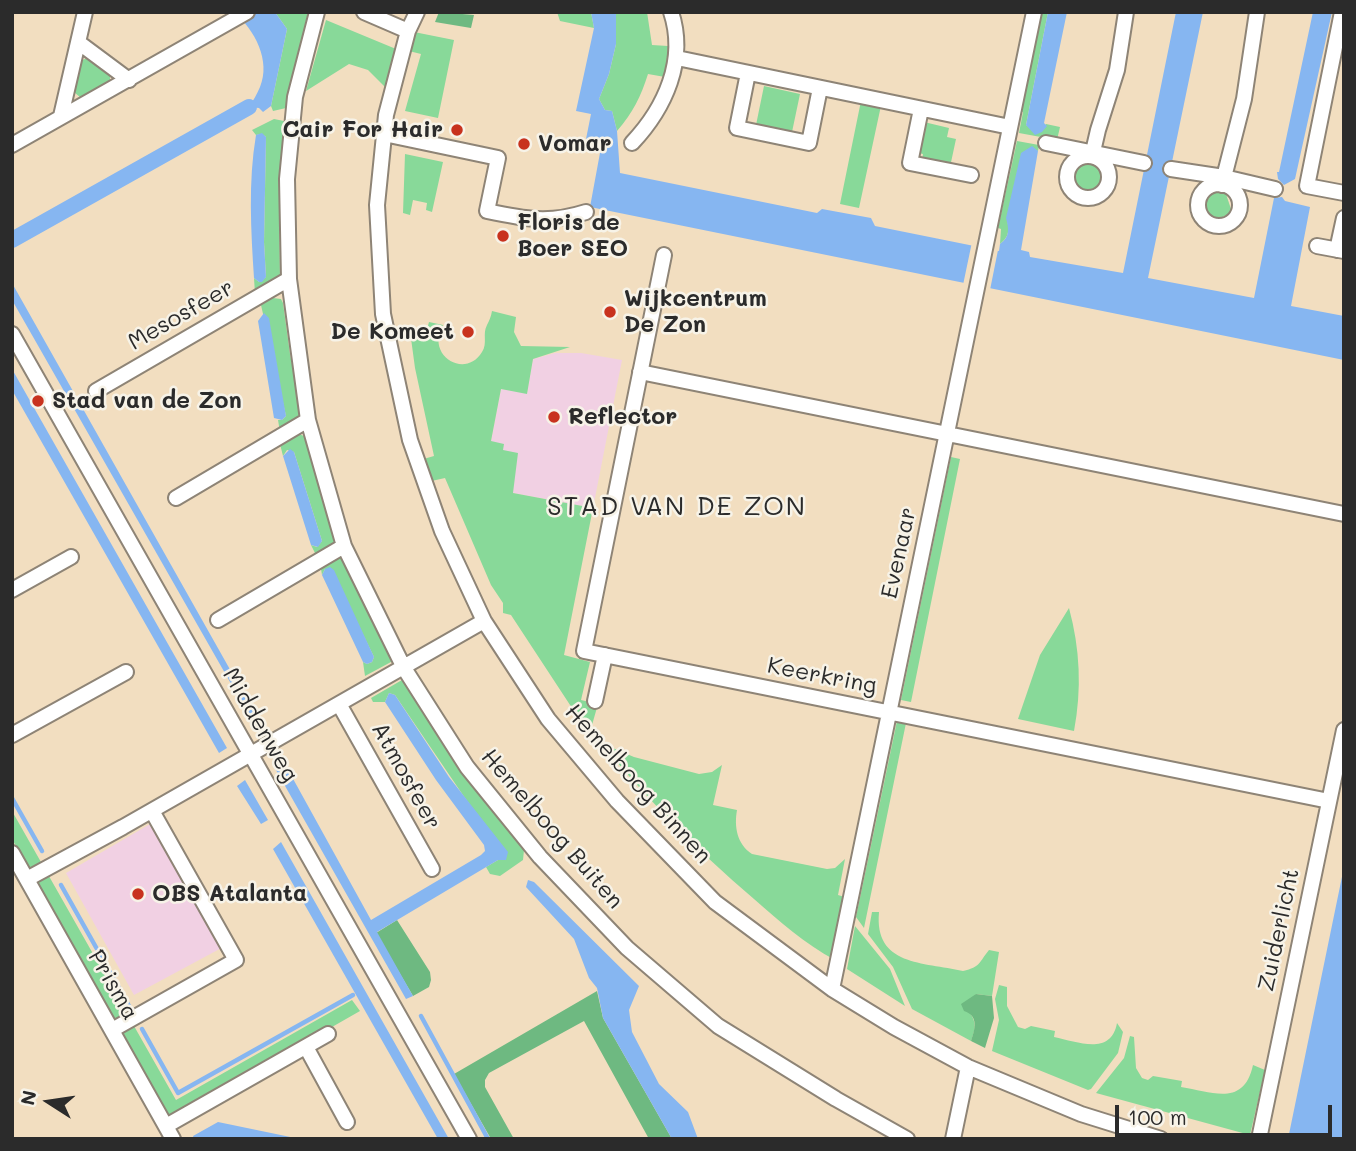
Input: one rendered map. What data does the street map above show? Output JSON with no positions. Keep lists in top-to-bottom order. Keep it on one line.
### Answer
{"streets":{"street":["Mesosfeer","Evenaar","Keerkring","Middenweg","Atmosfeer","Hemelboog Binnen","Hemelboog Buiten","Zuiderlicht","Prisma"]},"crossings":[["Mesosfeer","Hemelboog Buiten"],["Evenaar","Keerkring"],["Evenaar","Hemelboog Binnen"],["Keerkring","Hemelboog Binnen"],["Keerkring","Zuiderlicht"]],"districts":["STAD VAN DE ZON"],"places":["Cair For Hair","Vomar","Floris de Boer SEO","Wijkcentrum De Zon","De Komeet","Stad van de Zon","Reflector","OBS Atalanta"],"scale_bar":"100 m","north":"left"}
